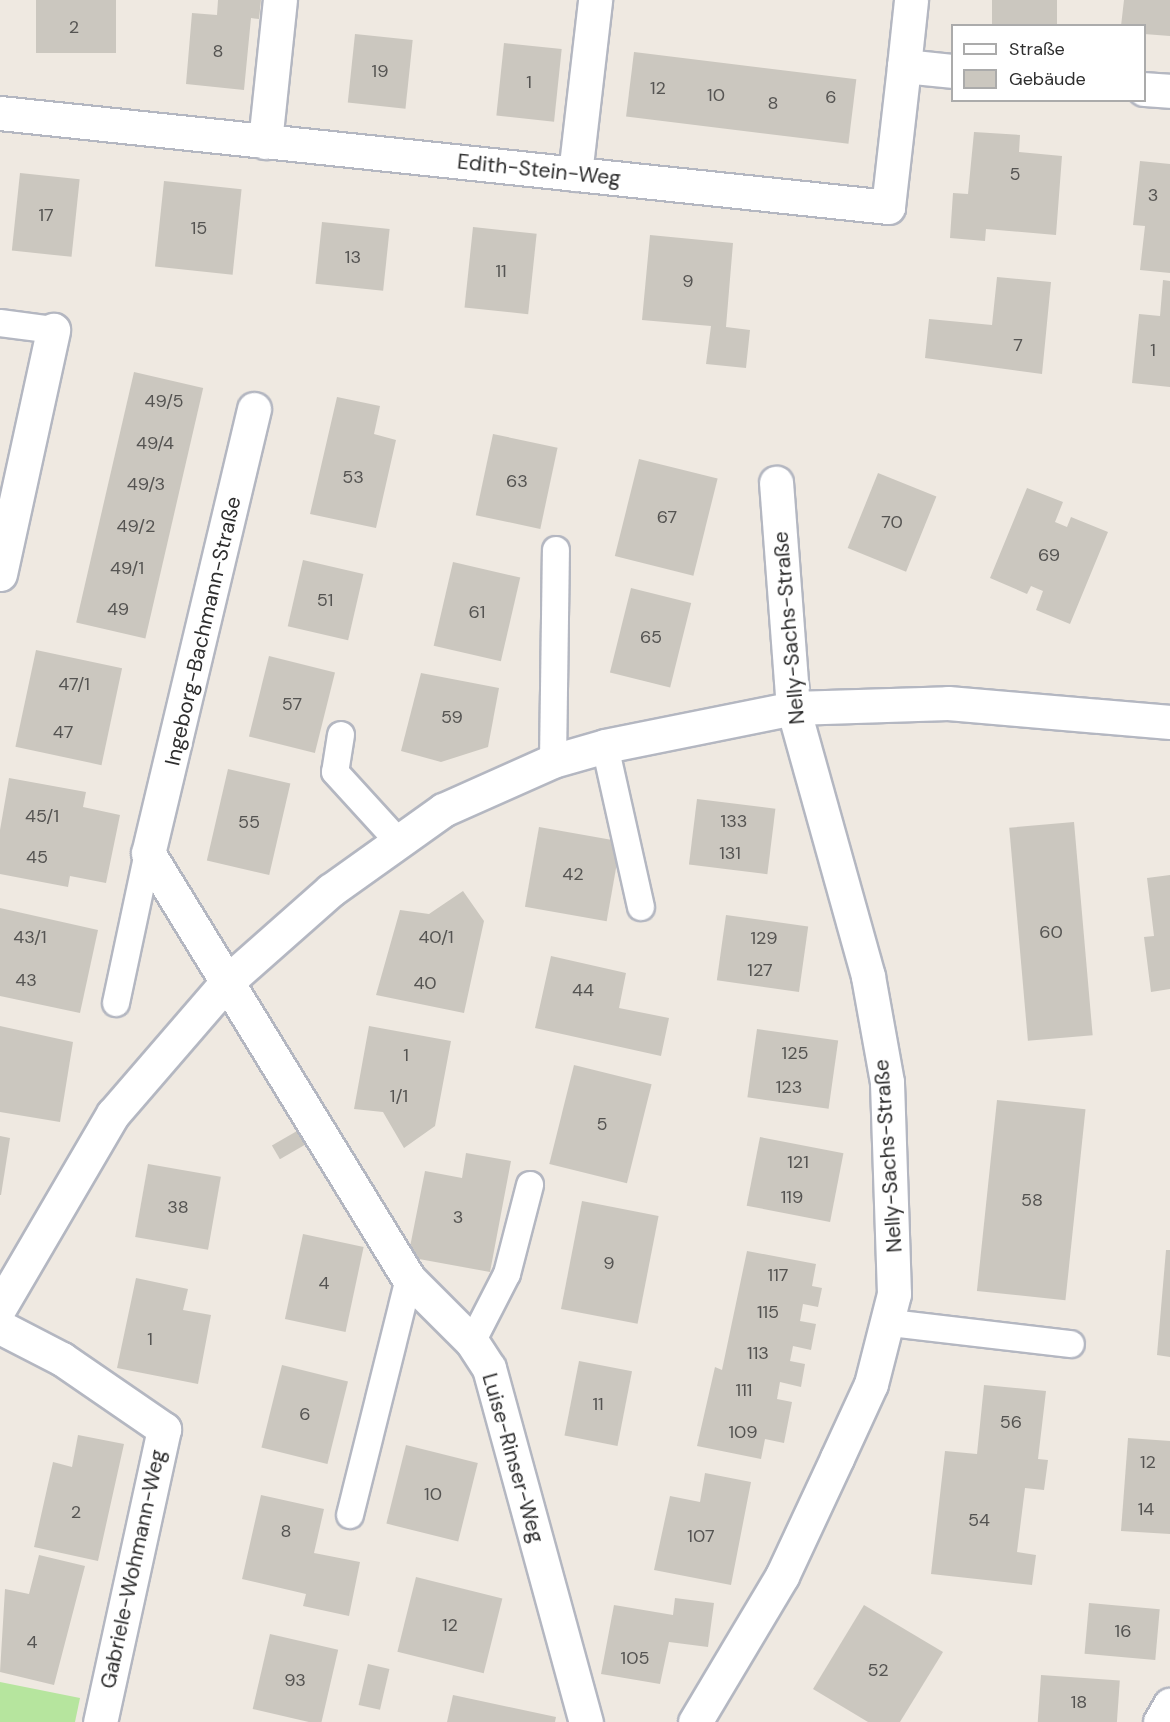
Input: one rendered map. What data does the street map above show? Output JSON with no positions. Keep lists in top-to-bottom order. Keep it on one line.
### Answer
{"streets":{"street":["Edith-Stein-Weg","Nelly-Sachs-Straße","Ingeborg-Bachmann-Straße","Luise-Rinser-Weg","Gabriele-Wohmann-Weg"]},"house_numbers":["2","8","19","1","12","10","6","8","5","3","17","15","13","11","9","7","1","49/5","49/4","53","63","49/3","67","70","49/2","69","49/1","51","49","61","65","47/1","57","59","47","45/1","133","55","131","45","42","60","43/1","40/1","129","127","43","40","44","125","1","123","1/1","5","121","119","58","38","3","9","117","4","115","1","113","111","11","6","56","109","12","10","14","2","54","8","107","12","16","4","105","52","93","18"],"legend":["Straße","Gebäude"]}
